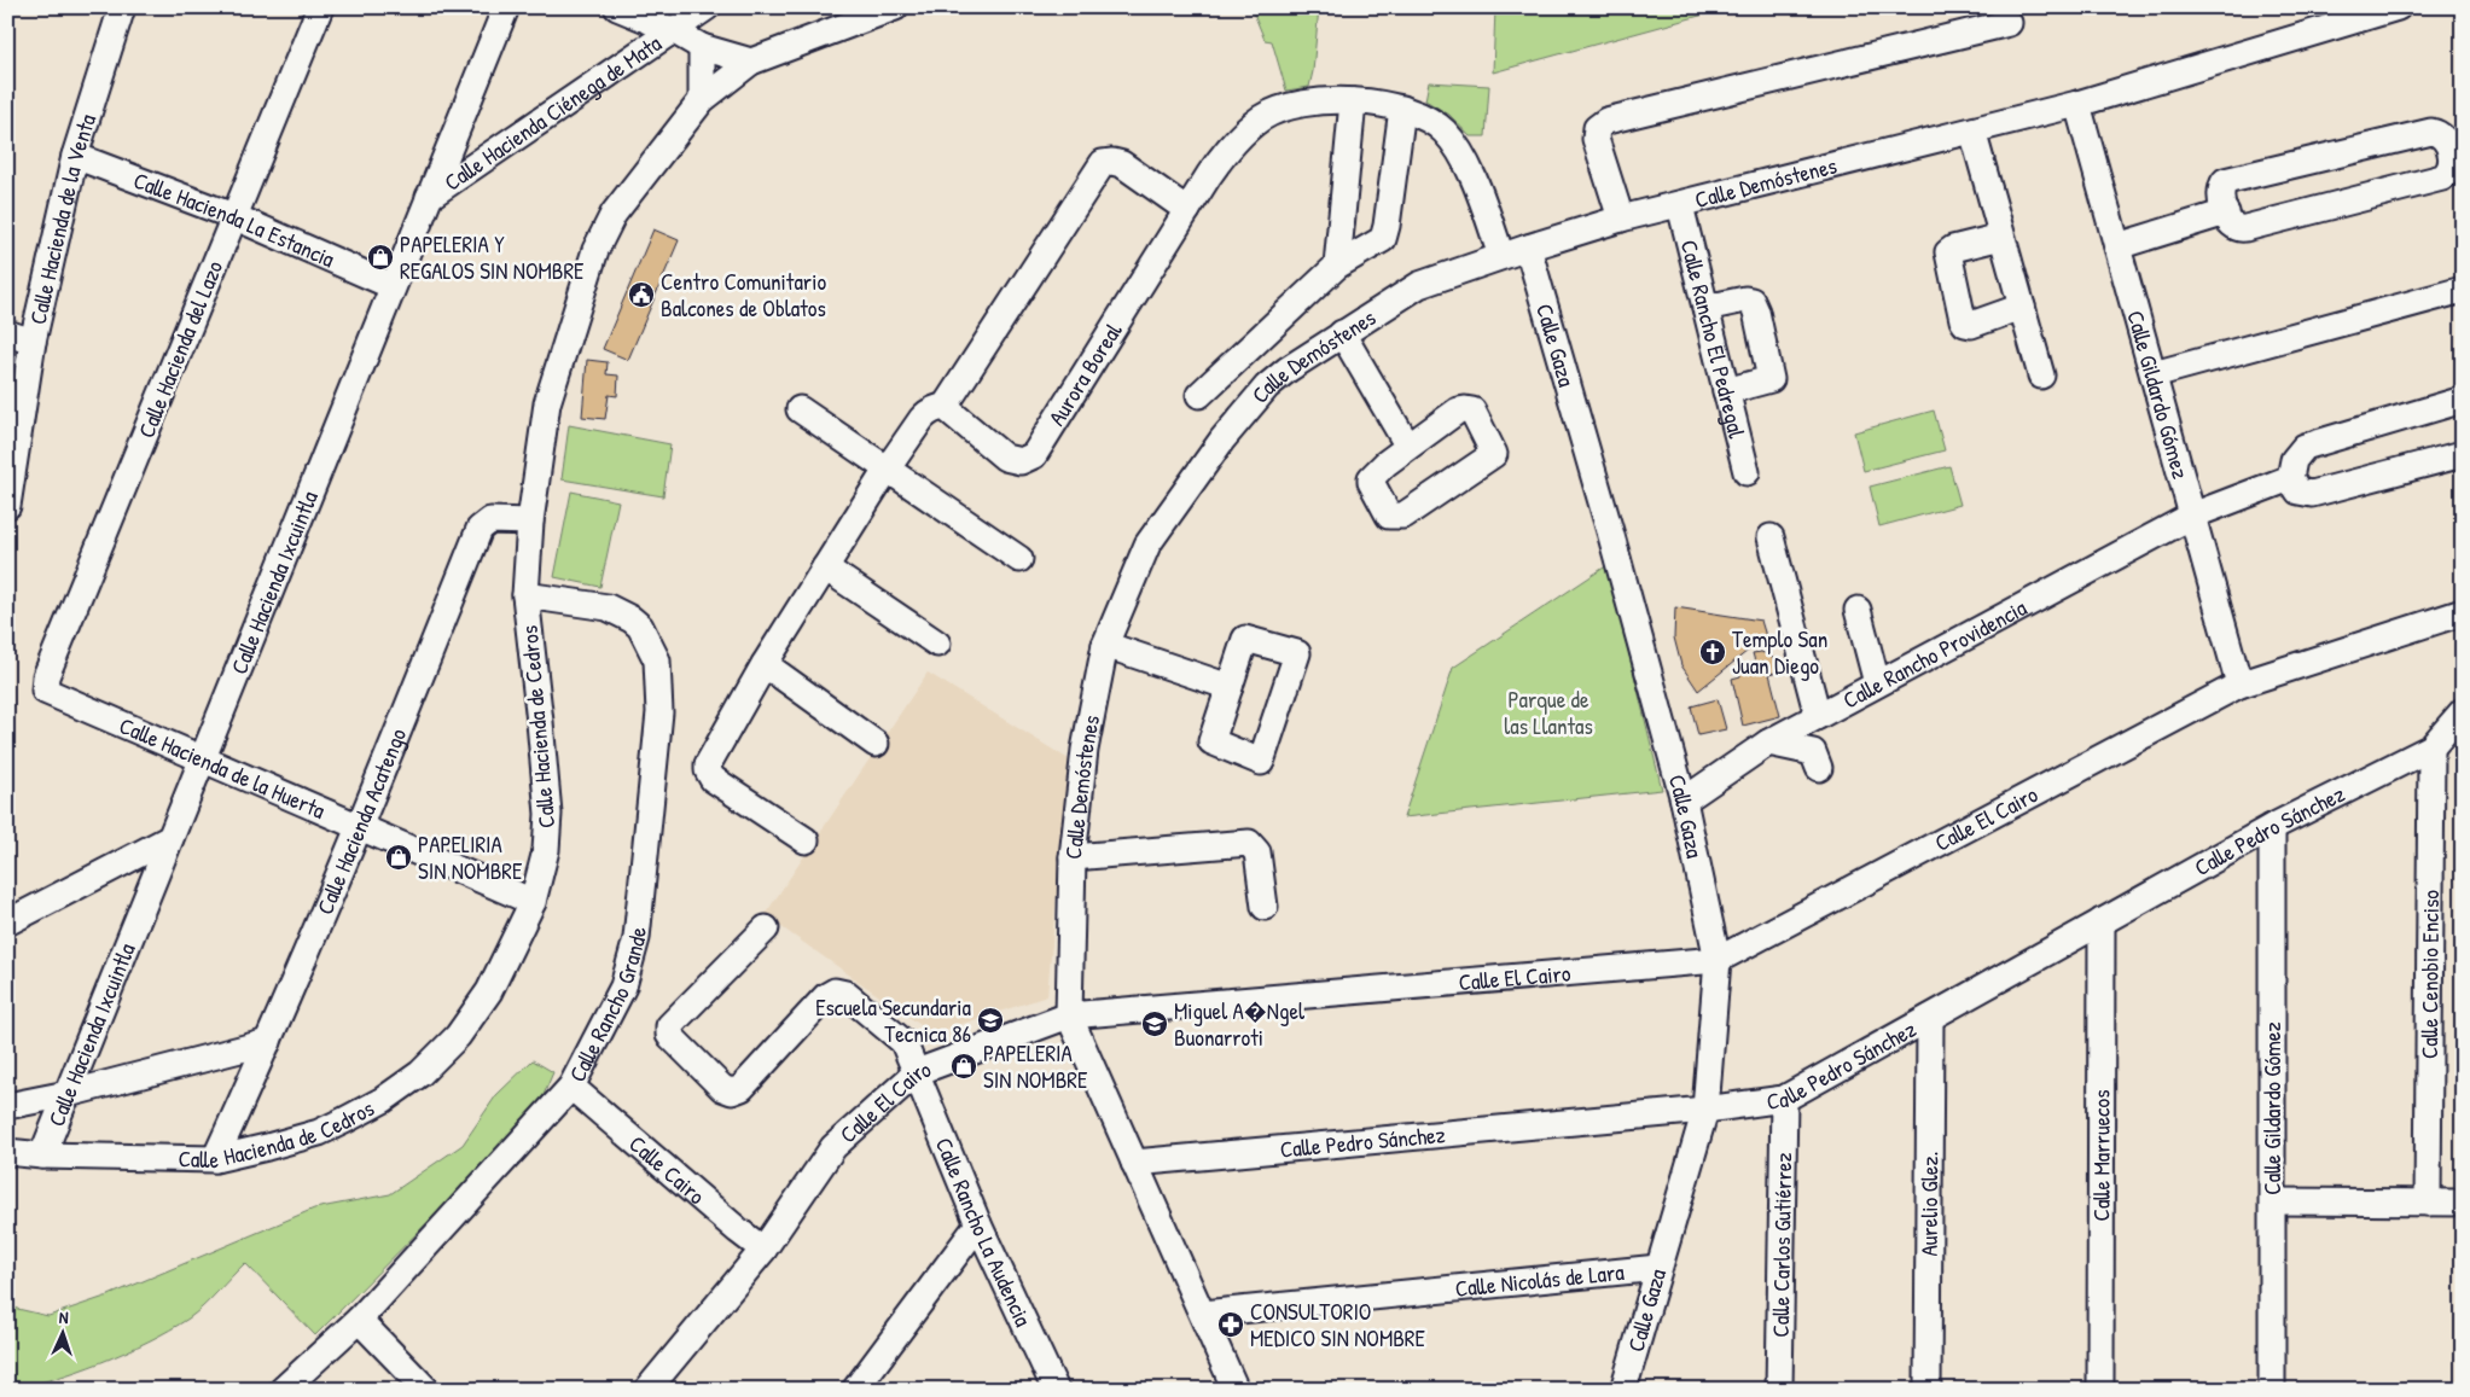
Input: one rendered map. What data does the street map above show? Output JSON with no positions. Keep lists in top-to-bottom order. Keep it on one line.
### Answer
{"streets":{"street":["Calle Hacienda Ciénega de Mata","Calle Demóstenes","Calle Hacienda de la Venta","Calle Hacienda La Estancia","Calle Rancho El Pedregal","Calle Gaza","Calle Hacienda del Lazo","Aurora Boreal","Calle Gildardo Gómez","Calle Hacienda Ixcuintla","Calle Rancho Providencia","Calle Hacienda de Cedros","Calle Hacienda de la Huerta","Calle El Cairo","Calle Hacienda Acatengo","Calle Pedro Sánchez","Calle Cenobio Enciso","Calle Rancho Grande","Calle Marruecos","Calle Cairo","Aurelio Glez.","Calle Rancho La Audencia","Calle Carlos Gutiérrez","Calle Nicolás de Lara"]},"crossings":[["Calle Hacienda Ciénega de Mata","Calle Hacienda Ixcuintla"],["Calle Demóstenes","Calle Rancho El Pedregal"],["Calle Demóstenes","Calle Gaza"],["Calle Demóstenes","Aurora Boreal"],["Calle Demóstenes","Calle Gildardo Gómez"],["Calle Demóstenes","Calle El Cairo"],["Calle Demóstenes","Calle Pedro Sánchez"],["Calle Demóstenes","Calle Nicolás de Lara"],["Calle Hacienda de la Venta","Calle Hacienda La Estancia"],["Calle Hacienda La Estancia","Calle Hacienda del Lazo"],["Calle Hacienda La Estancia","Calle Hacienda Ixcuintla"],["Calle Gaza","Calle Rancho Providencia"],["Calle Gaza","Calle El Cairo"],["Calle Gaza","Calle Pedro Sánchez"],["Calle Gaza","Calle Nicolás de Lara"],["Calle Hacienda del Lazo","Calle Hacienda de la Huerta"],["Calle Gildardo Gómez","Calle Rancho Providencia"],["Calle Gildardo Gómez","Calle El Cairo"],["Calle Gildardo Gómez","Calle Pedro Sánchez"],["Calle Hacienda Ixcuintla","Calle Hacienda de Cedros"],["Calle Hacienda Ixcuintla","Calle Hacienda de la Huerta"],["Calle Hacienda de Cedros","Calle Hacienda de la Huerta"],["Calle Hacienda de Cedros","Calle Hacienda Acatengo"],["Calle Hacienda de Cedros","Calle Rancho Grande"],["Calle Hacienda de la Huerta","Calle Hacienda Acatengo"],["Calle El Cairo","Calle Cairo"],["Calle El Cairo","Calle Rancho La Audencia"],["Calle Pedro Sánchez","Calle Cenobio Enciso"],["Calle Pedro Sánchez","Calle Marruecos"],["Calle Pedro Sánchez","Aurelio Glez."],["Calle Pedro Sánchez","Calle Carlos Gutiérrez"],["Calle Rancho Grande","Calle Cairo"]],"parks":["Parque de las Llantas"],"places":{"shop":["PAPELERIA Y REGALOS SIN NOMBRE","PAPELIRIA SIN NOMBRE","PAPELERIA SIN NOMBRE"],"public building":["Centro Comunitario Balcones de Oblatos"],"church":["Templo San Juan Diego"],"school or university":["Escuela Secundaria Tecnica 86","Miguel A�Ngel Buonarroti"],"pharmacy":["CONSULTORIO MEDICO SIN NOMBRE"]},"north":"top"}
